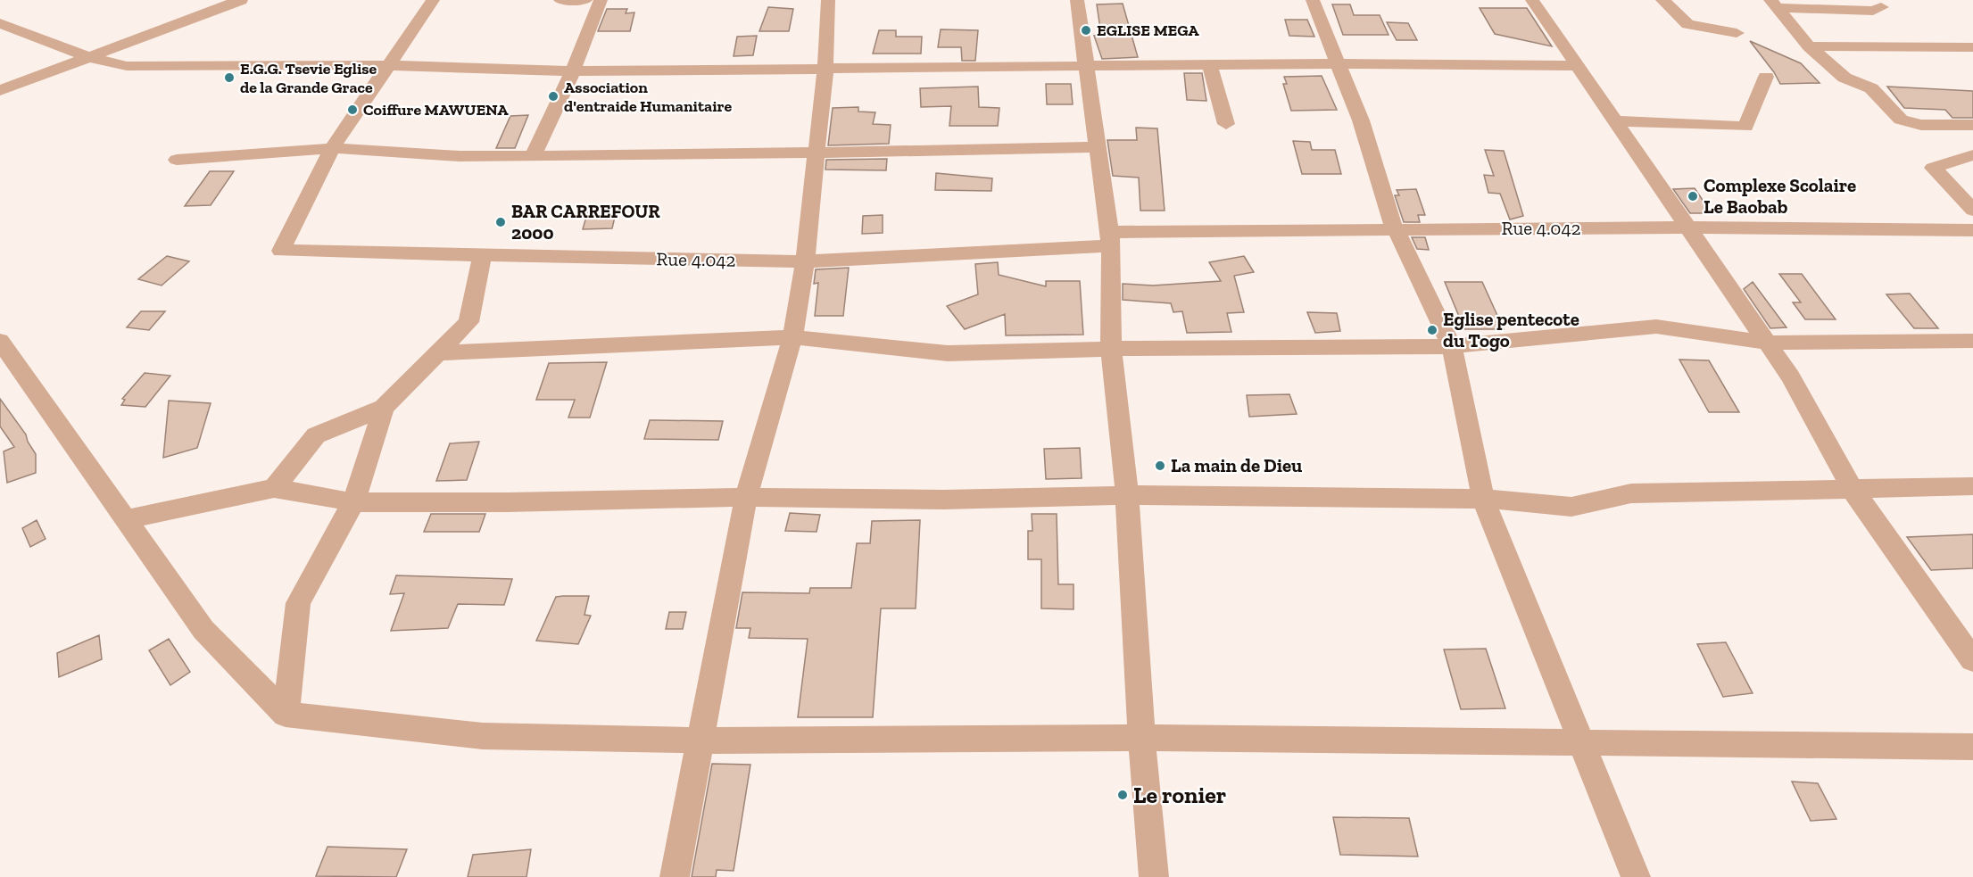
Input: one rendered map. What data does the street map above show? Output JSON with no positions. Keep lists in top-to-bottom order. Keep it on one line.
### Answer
{"streets":{"street":["Rue 4.042"]},"places":["EGLISE MEGA","E.G.G. Tsevie Eglise de la Grande Grace","Association d'entraide Humanitaire","Coiffure MAWUENA","Complexe Scolaire Le Baobab","BAR CARREFOUR 2000","Eglise pentecote du Togo","La main de Dieu","Le ronier"]}
